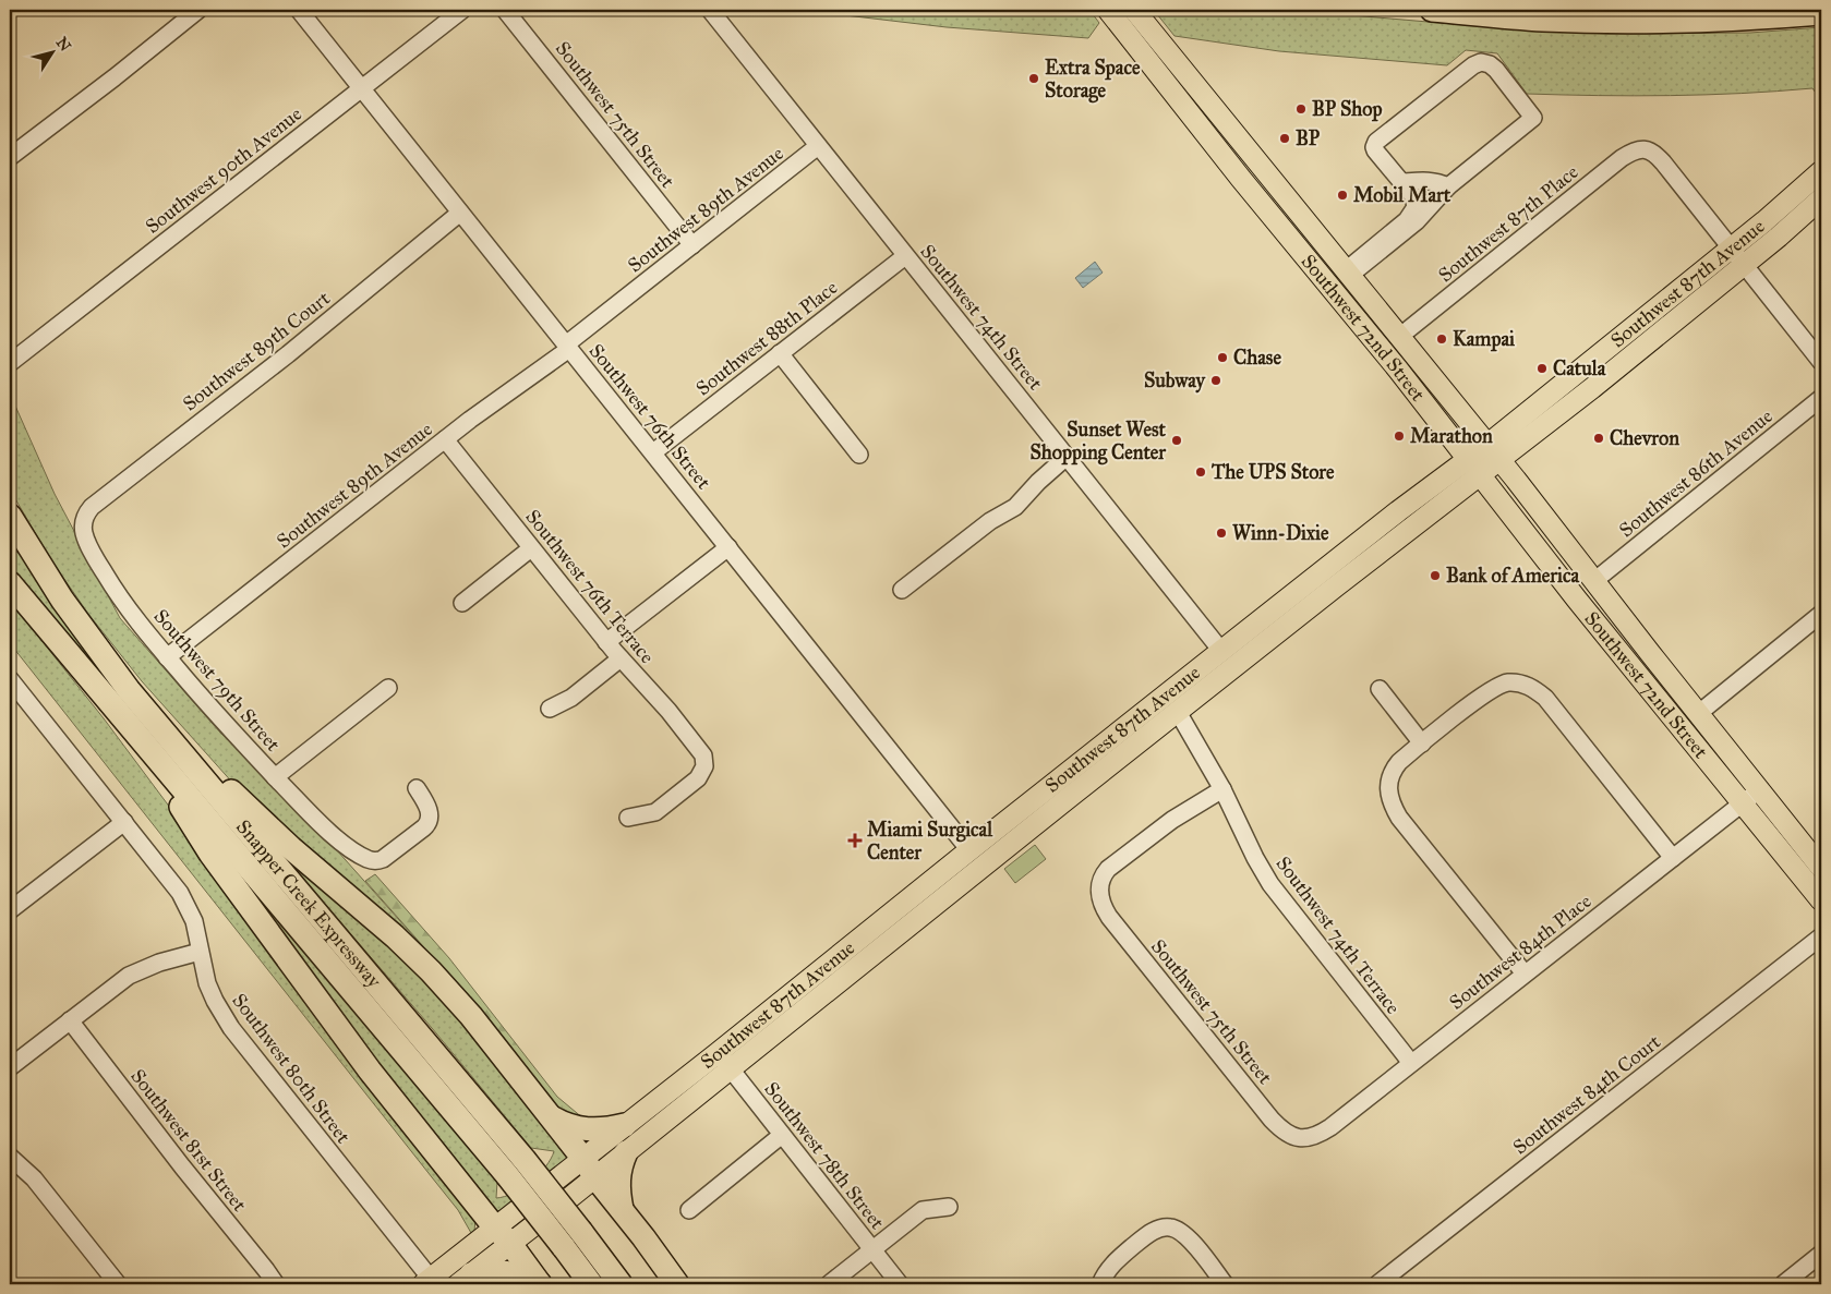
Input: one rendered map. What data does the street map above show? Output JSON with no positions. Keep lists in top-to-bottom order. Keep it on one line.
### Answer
{"streets":{"highway":["Snapper Creek Expressway"],"main road":["Southwest 87th Avenue","Southwest 72nd Street"],"street":["Southwest 75th Street","Southwest 90th Avenue","Southwest 89th Avenue","Southwest 87th Place","Southwest 74th Street","Southwest 88th Place","Southwest 89th Court","Southwest 76th Street","Southwest 86th Avenue","Southwest 76th Terrace","Southwest 79th Street","Southwest 74th Terrace","Southwest 84th Place","Southwest 80th Street","Southwest 84th Court","Southwest 81st Street","Southwest 78th Street"]},"crossings":[["Southwest 75th Street","Southwest 89th Avenue"],["Southwest 75th Street","Southwest 74th Terrace"],["Southwest 75th Street","Southwest 84th Place"],["Southwest 90th Avenue","Southwest 76th Street"],["Southwest 89th Avenue","Southwest 74th Street"],["Southwest 89th Avenue","Southwest 76th Street"],["Southwest 89th Avenue","Southwest 76th Terrace"],["Southwest 89th Avenue","Southwest 79th Street"],["Southwest 87th Place","Southwest 87th Avenue"],["Southwest 87th Place","Southwest 72nd Street"],["Southwest 87th Avenue","Southwest 74th Street"],["Southwest 87th Avenue","Southwest 72nd Street"],["Southwest 87th Avenue","Southwest 76th Street"],["Southwest 87th Avenue","Southwest 74th Terrace"],["Southwest 87th Avenue","Southwest 80th Street"],["Southwest 87th Avenue","Southwest 78th Street"],["Southwest 74th Street","Southwest 88th Place"],["Southwest 72nd Street","Southwest 86th Avenue"],["Southwest 72nd Street","Southwest 84th Place"],["Southwest 88th Place","Southwest 76th Street"],["Southwest 89th Court","Southwest 76th Street"],["Southwest 89th Court","Southwest 79th Street"],["Southwest 74th Terrace","Southwest 84th Place"]],"places":{"other":["Extra Space Storage","BP Shop","BP","Mobil Mart","Kampai","Chase","Catula","Subway","Marathon","Chevron","Sunset West Shopping Center","The UPS Store","Winn-Dixie","Bank of America"],"health":["Miami Surgical Center"]},"north":"top right"}
